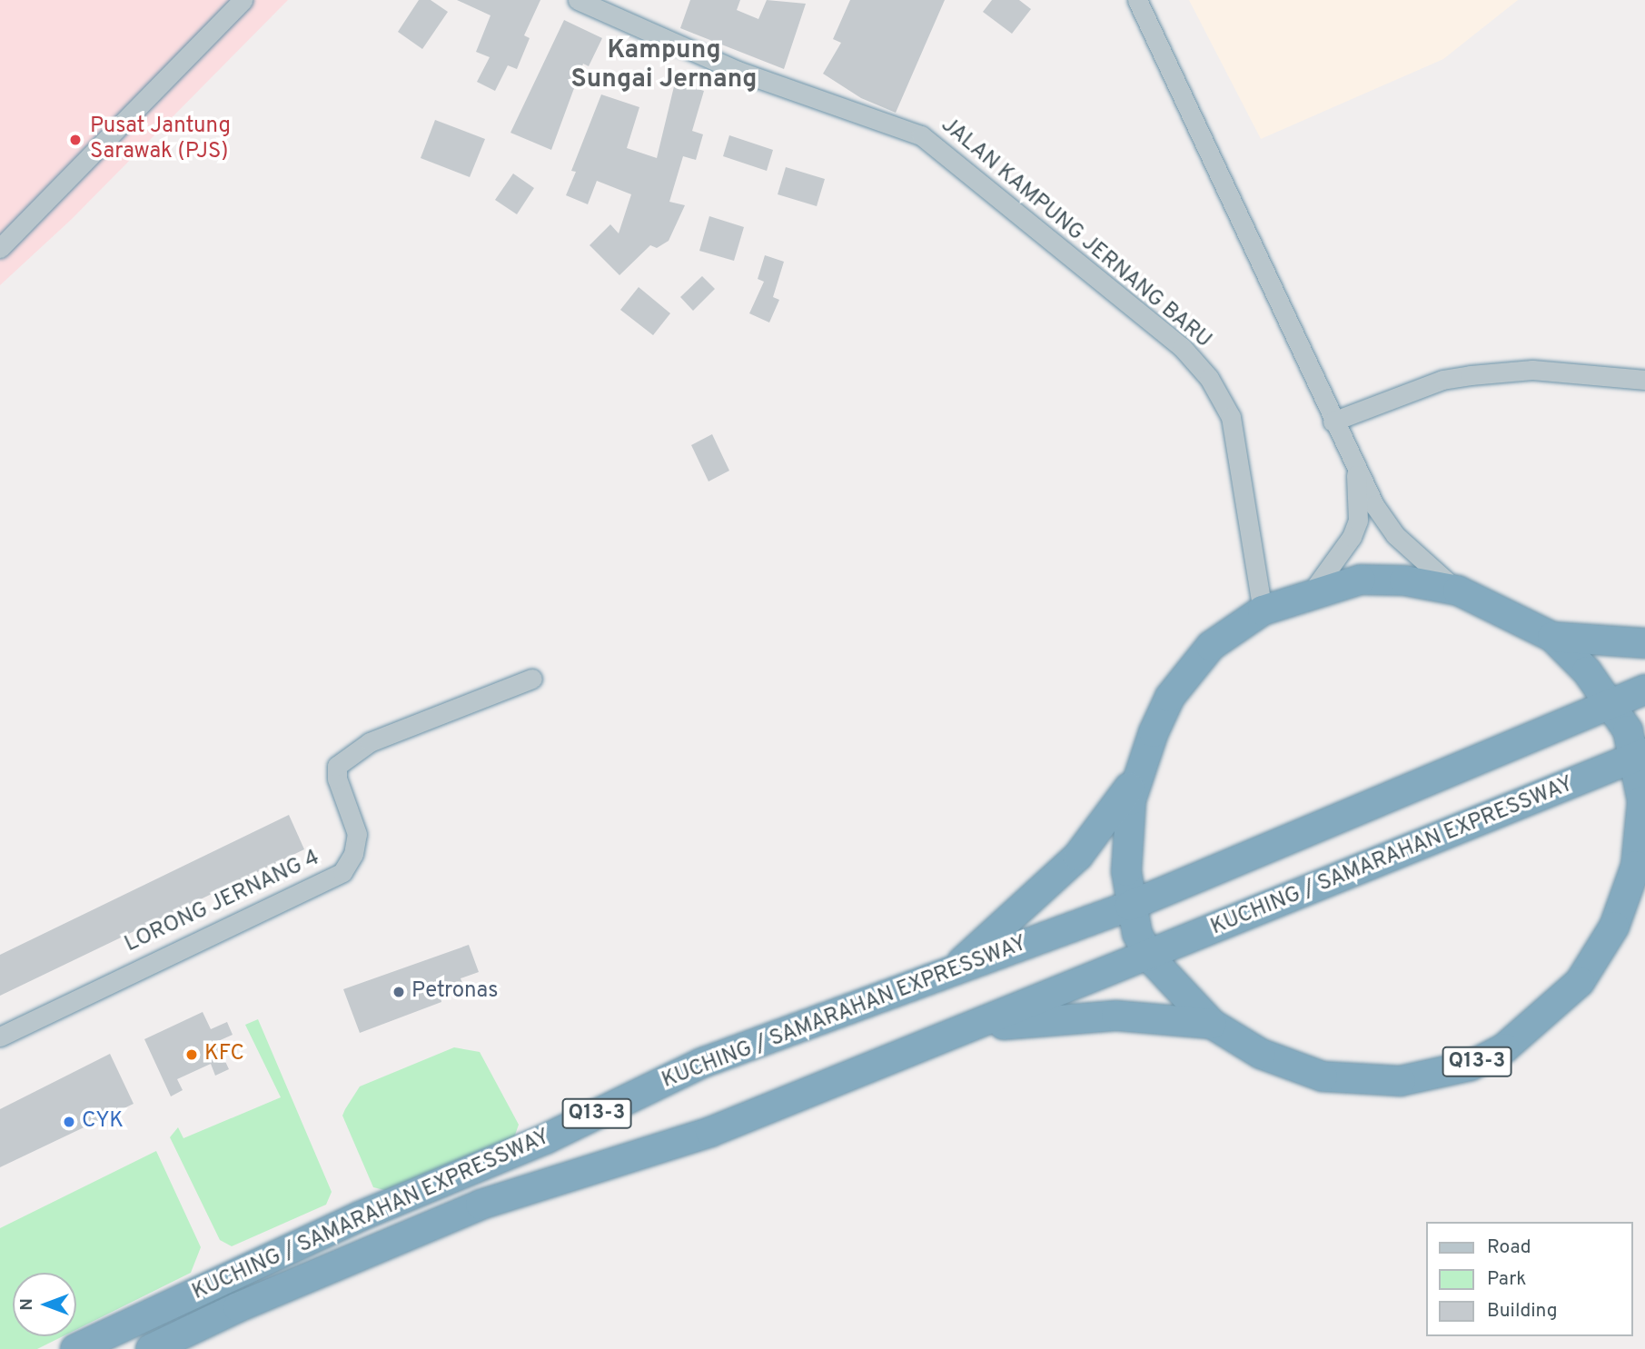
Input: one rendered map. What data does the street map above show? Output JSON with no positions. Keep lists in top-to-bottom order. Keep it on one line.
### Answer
{"streets":{"highway":["KUCHING / SAMARAHAN EXPRESSWAY","Q13-3"],"street":["JALAN KAMPUNG JERNANG BARU","LORONG JERNANG 4"]},"crossings":[["JALAN KAMPUNG JERNANG BARU","Q13-3"],["KUCHING / SAMARAHAN EXPRESSWAY","Q13-3"]],"districts":["Kampung Sungai Jernang"],"places":["Pusat Jantung Sarawak (PJS)","Petronas","KFC","CYK"],"legend":["Road","Park","Building"],"north":"left"}
